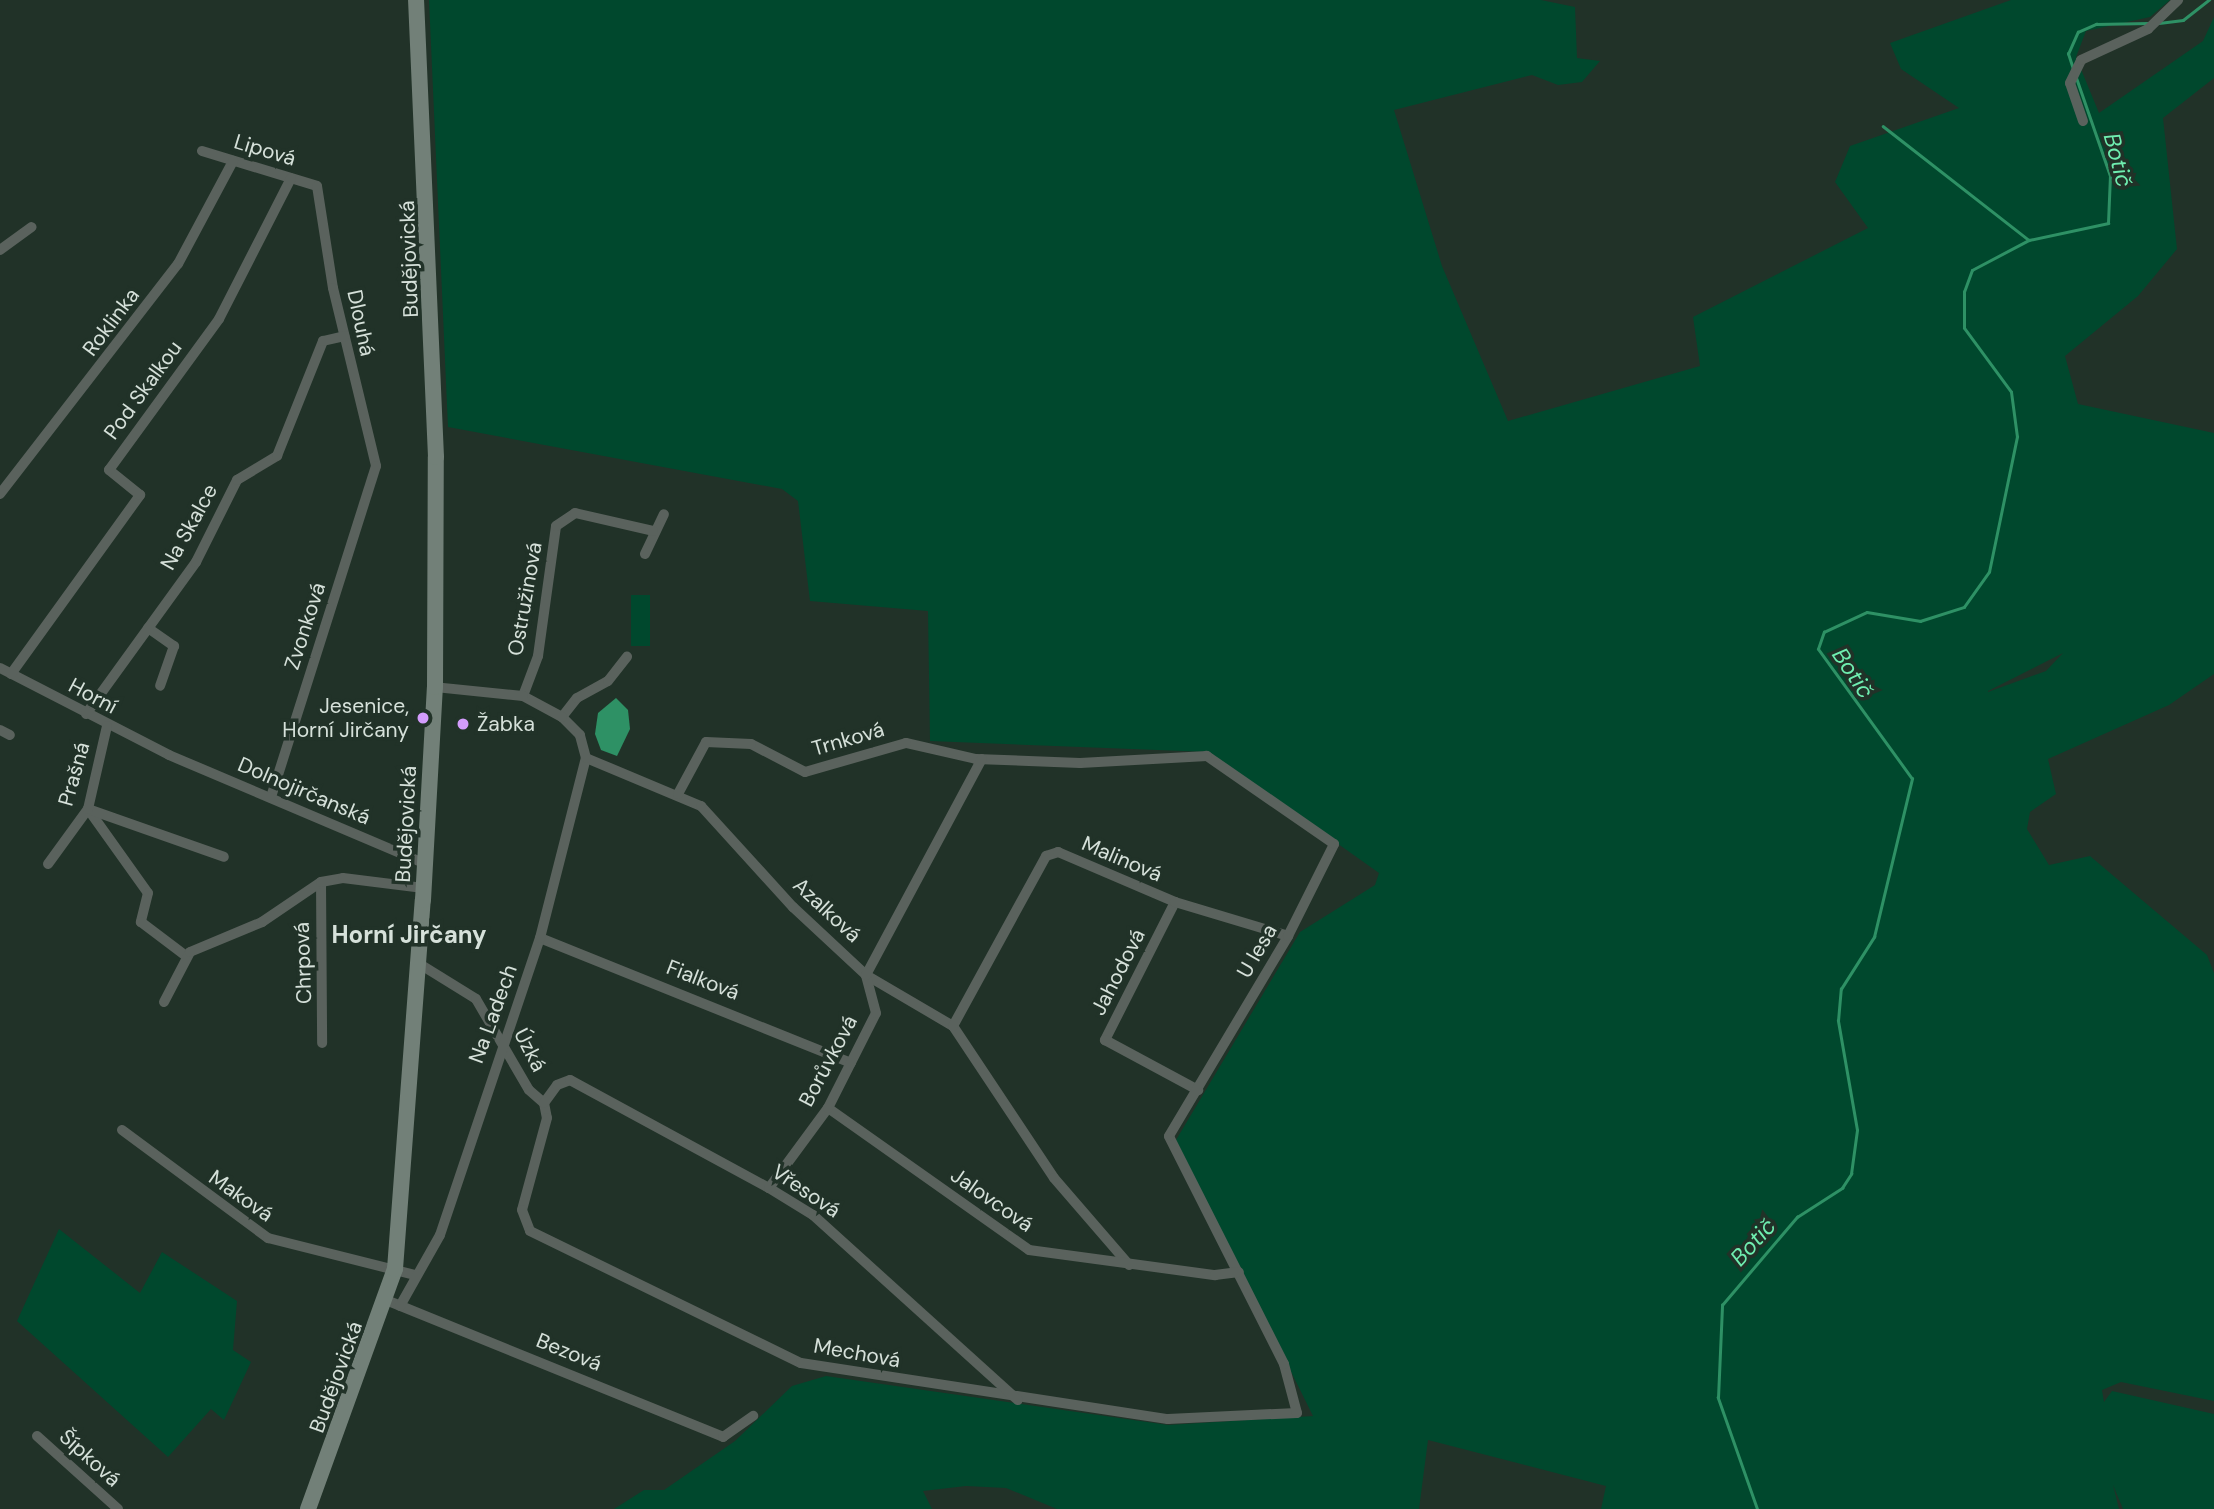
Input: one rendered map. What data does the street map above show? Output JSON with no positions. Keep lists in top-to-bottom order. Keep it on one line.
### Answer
{"streets":{"main road":["Budějovická"],"street":["Lipová","Roklinka","Dlouhá","Pod Skalkou","Na Skalce","Ostružinová","Zvonková","Horní","Trnková","Prašná","Dolnojirčanská","Malinová","Azalková","U lesa","Chrpová","Jahodová","Fialková","Na Ladech","Úzká","Borůvková","Vřesová","Maková","Jalovcová","Bezová","Mechová","Šípková"]},"crossings":[["Lipová","Roklinka"],["Lipová","Dlouhá"],["Lipová","Pod Skalkou"],["Budějovická","Dolnojirčanská"],["Budějovická","Na Ladech"],["Budějovická","Úzká"],["Budějovická","Maková"],["Budějovická","Bezová"],["Dlouhá","Na Skalce"],["Dlouhá","Zvonková"],["Pod Skalkou","Horní"],["Na Skalce","Horní"],["Zvonková","Dolnojirčanská"],["Horní","Prašná"],["Horní","Dolnojirčanská"],["Trnková","Azalková"],["Trnková","U lesa"],["Malinová","Azalková"],["Malinová","U lesa"],["Malinová","Jahodová"],["Azalková","Na Ladech"],["Azalková","Borůvková"],["Azalková","Jalovcová"],["U lesa","Jahodová"],["U lesa","Jalovcová"],["U lesa","Mechová"],["Fialková","Na Ladech"],["Fialková","Borůvková"],["Na Ladech","Úzká"],["Na Ladech","Bezová"],["Úzká","Vřesová"],["Úzká","Mechová"],["Borůvková","Vřesová"],["Borůvková","Jalovcová"],["Vřesová","Mechová"]],"districts":["Horní Jirčany"],"water":["Botič"],"places":["Jesenice, Horní Jirčany","Žabka"]}
